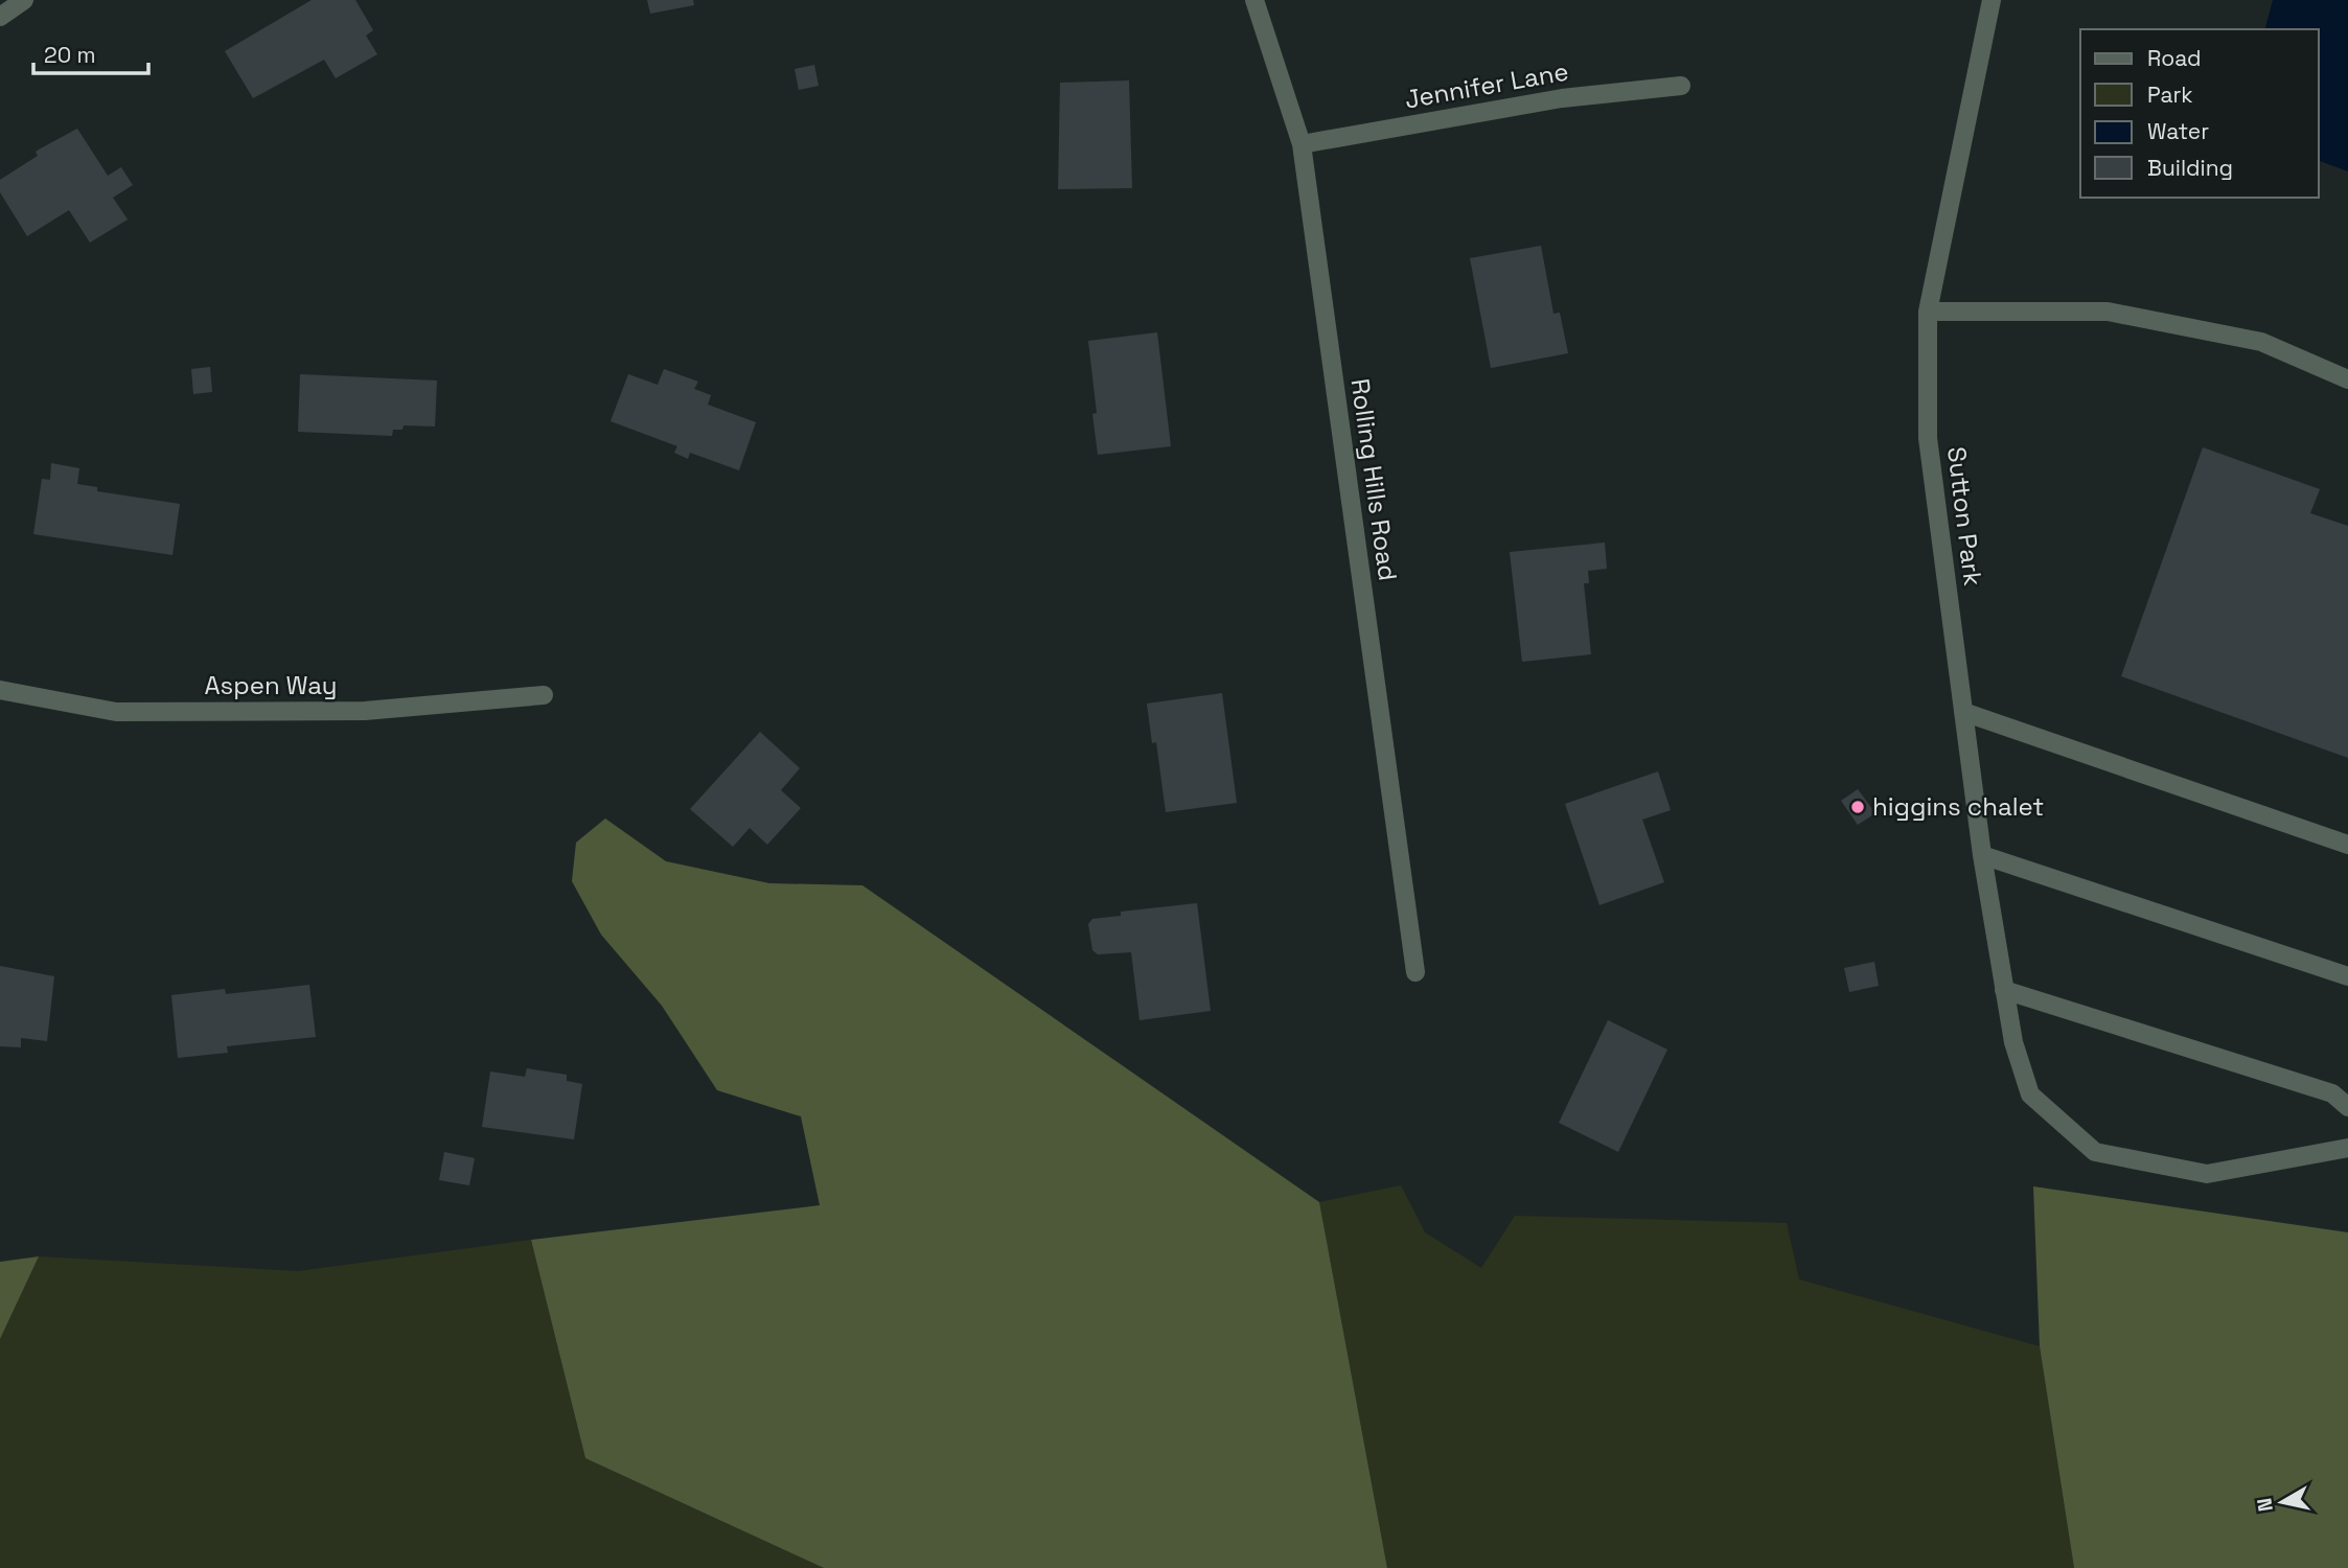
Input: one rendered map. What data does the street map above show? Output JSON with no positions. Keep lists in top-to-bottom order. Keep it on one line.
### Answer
{"streets":{"street":["Jennifer Lane","Rolling Hills Road","Sutton Park","Aspen Way"]},"crossings":[["Jennifer Lane","Rolling Hills Road"]],"places":["higgins chalet"],"legend":["Road","Park","Water","Building"],"scale_bar":"20 m","north":"left"}
